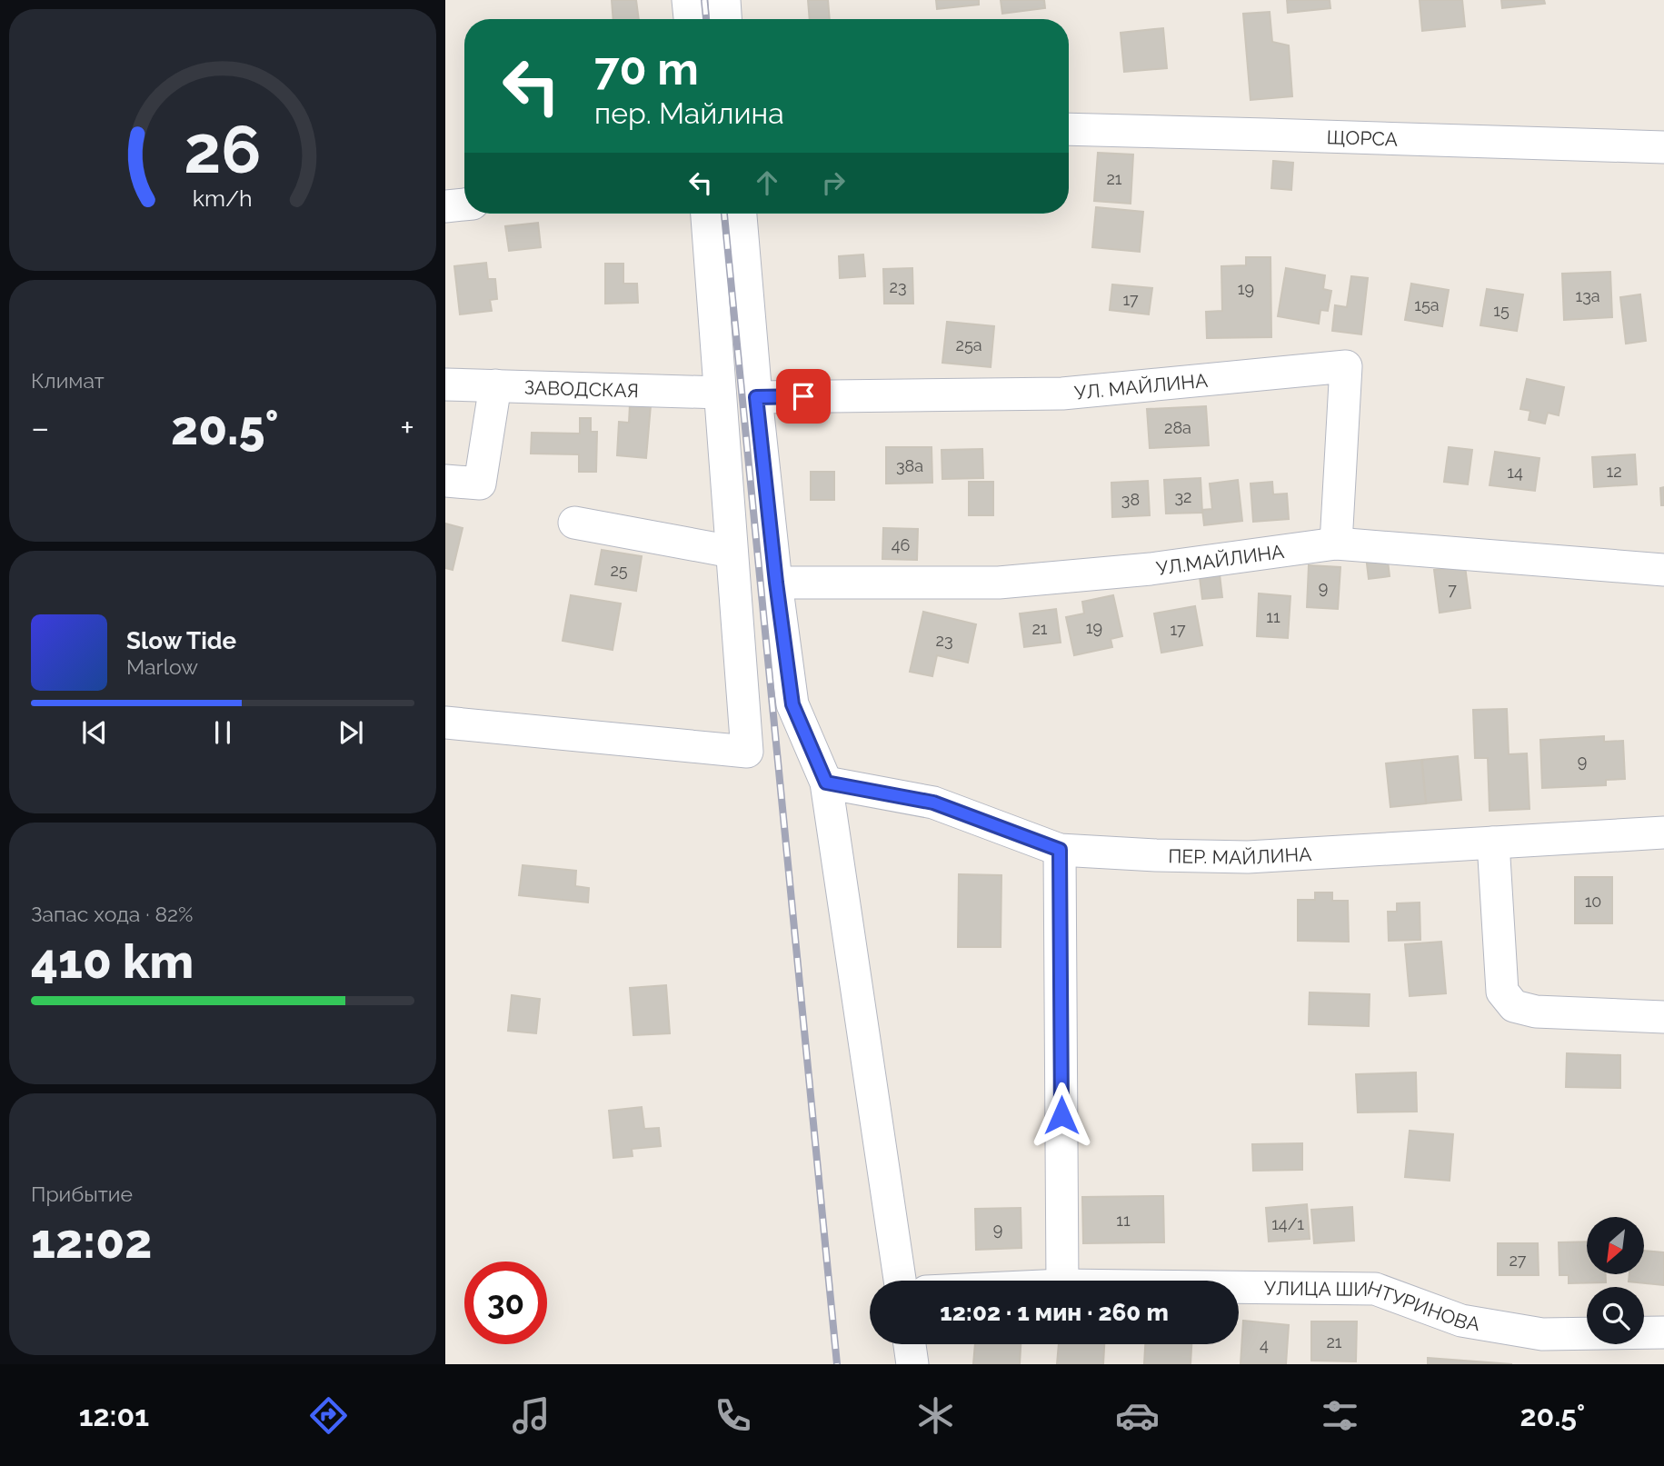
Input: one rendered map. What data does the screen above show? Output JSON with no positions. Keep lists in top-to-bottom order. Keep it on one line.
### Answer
{"streets":{"street":["ЩОРСА","УЛ. МАЙЛИНА","ЗАВОДСКАЯ","УЛ.МАЙЛИНА","ПЕР. МАЙЛИНА","УЛИЦА ШИНТУРИНОВА"]},"crossings":[["УЛ. МАЙЛИНА","УЛ.МАЙЛИНА"]],"house_numbers":["21","23","19","13а","17","15а","15","25а","28а","38а","12","14","32","38","46","25","9","7","11","19","21","17","23","9","10","11","14/1","9","27","21","4"],"north":"bottom left","page":{"turn":["70 m","пер. Майлина"],"tile":["Климат",["Запас хода · 82%","410 km"],["Прибытие","12:02"]],"heat":["−","20.5°","+"],"song":["Slow Tide","Marlow"],"limit":"30","trip":"12:02 · 1 мин · 260 m","tabs":["12:01","20.5°"],"gauge":["26","km/h"]}}
